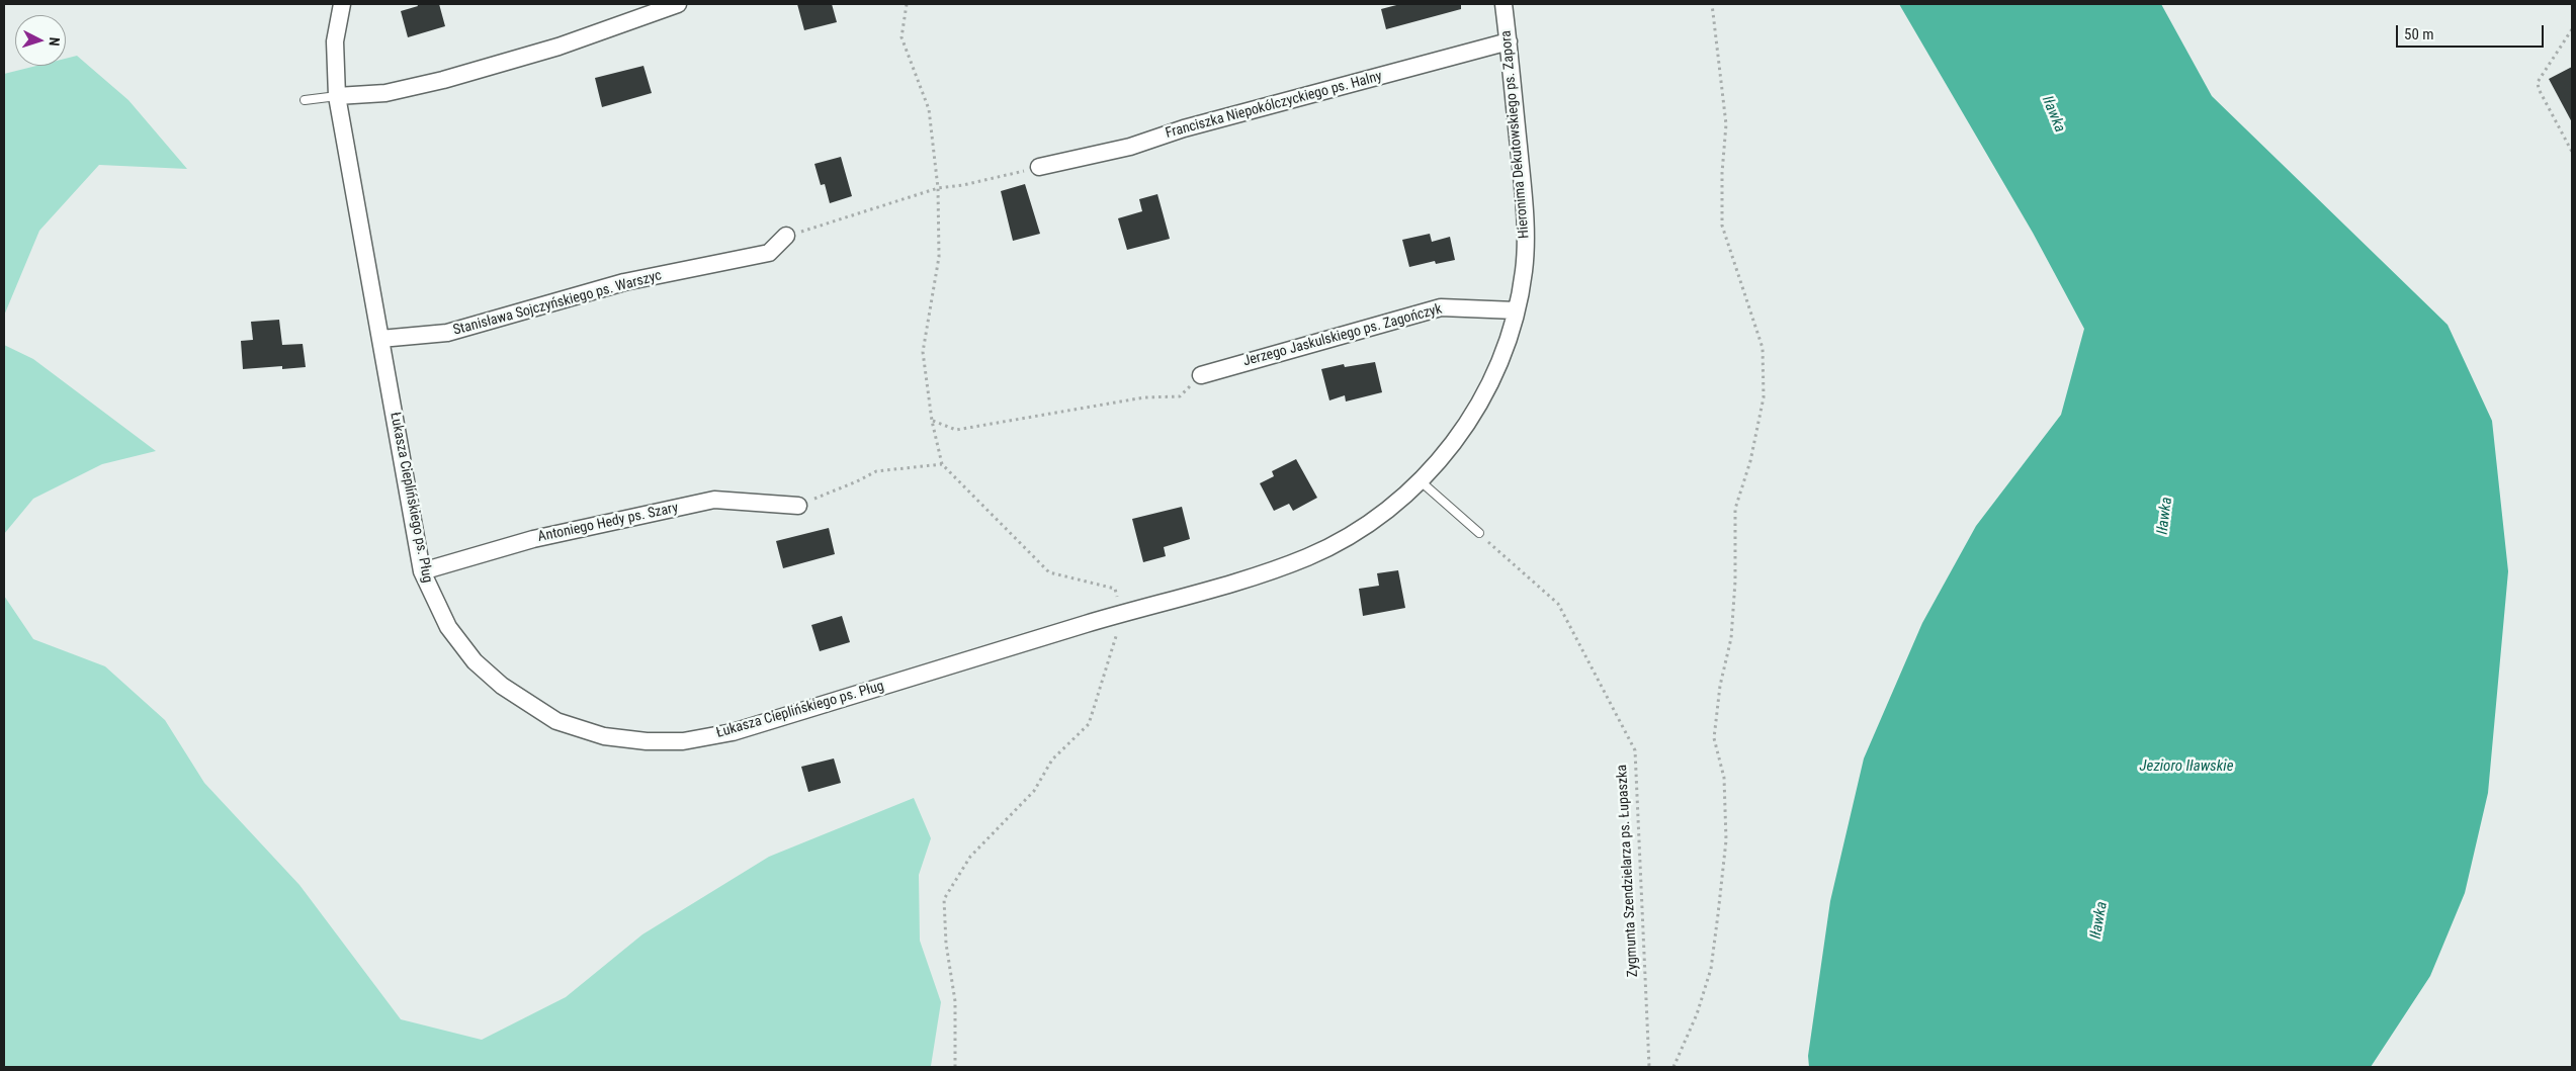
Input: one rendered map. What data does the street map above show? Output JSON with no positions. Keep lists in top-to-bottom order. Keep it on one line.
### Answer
{"streets":{"street":["Franciszka Niepokólczyckiego ps. Halny","Hieronima Dekutowskiego ps. Zapora","Stanisława Sojczyńskiego ps. Warszyc","Jerzego Jaskulskiego ps. Zagończyk","Łukasza Cieplińskiego ps. Pług","Antoniego Hedy ps. Szary"],"path":["Zygmunta Szendzielarza ps. Łupaszka"]},"crossings":[["Franciszka Niepokólczyckiego ps. Halny","Hieronima Dekutowskiego ps. Zapora"],["Hieronima Dekutowskiego ps. Zapora","Jerzego Jaskulskiego ps. Zagończyk"],["Hieronima Dekutowskiego ps. Zapora","Łukasza Cieplińskiego ps. Pług"],["Stanisława Sojczyńskiego ps. Warszyc","Łukasza Cieplińskiego ps. Pług"],["Łukasza Cieplińskiego ps. Pług","Antoniego Hedy ps. Szary"]],"water":["Iławka","Jezioro Iławskie"],"scale_bar":"50 m","north":"right"}
